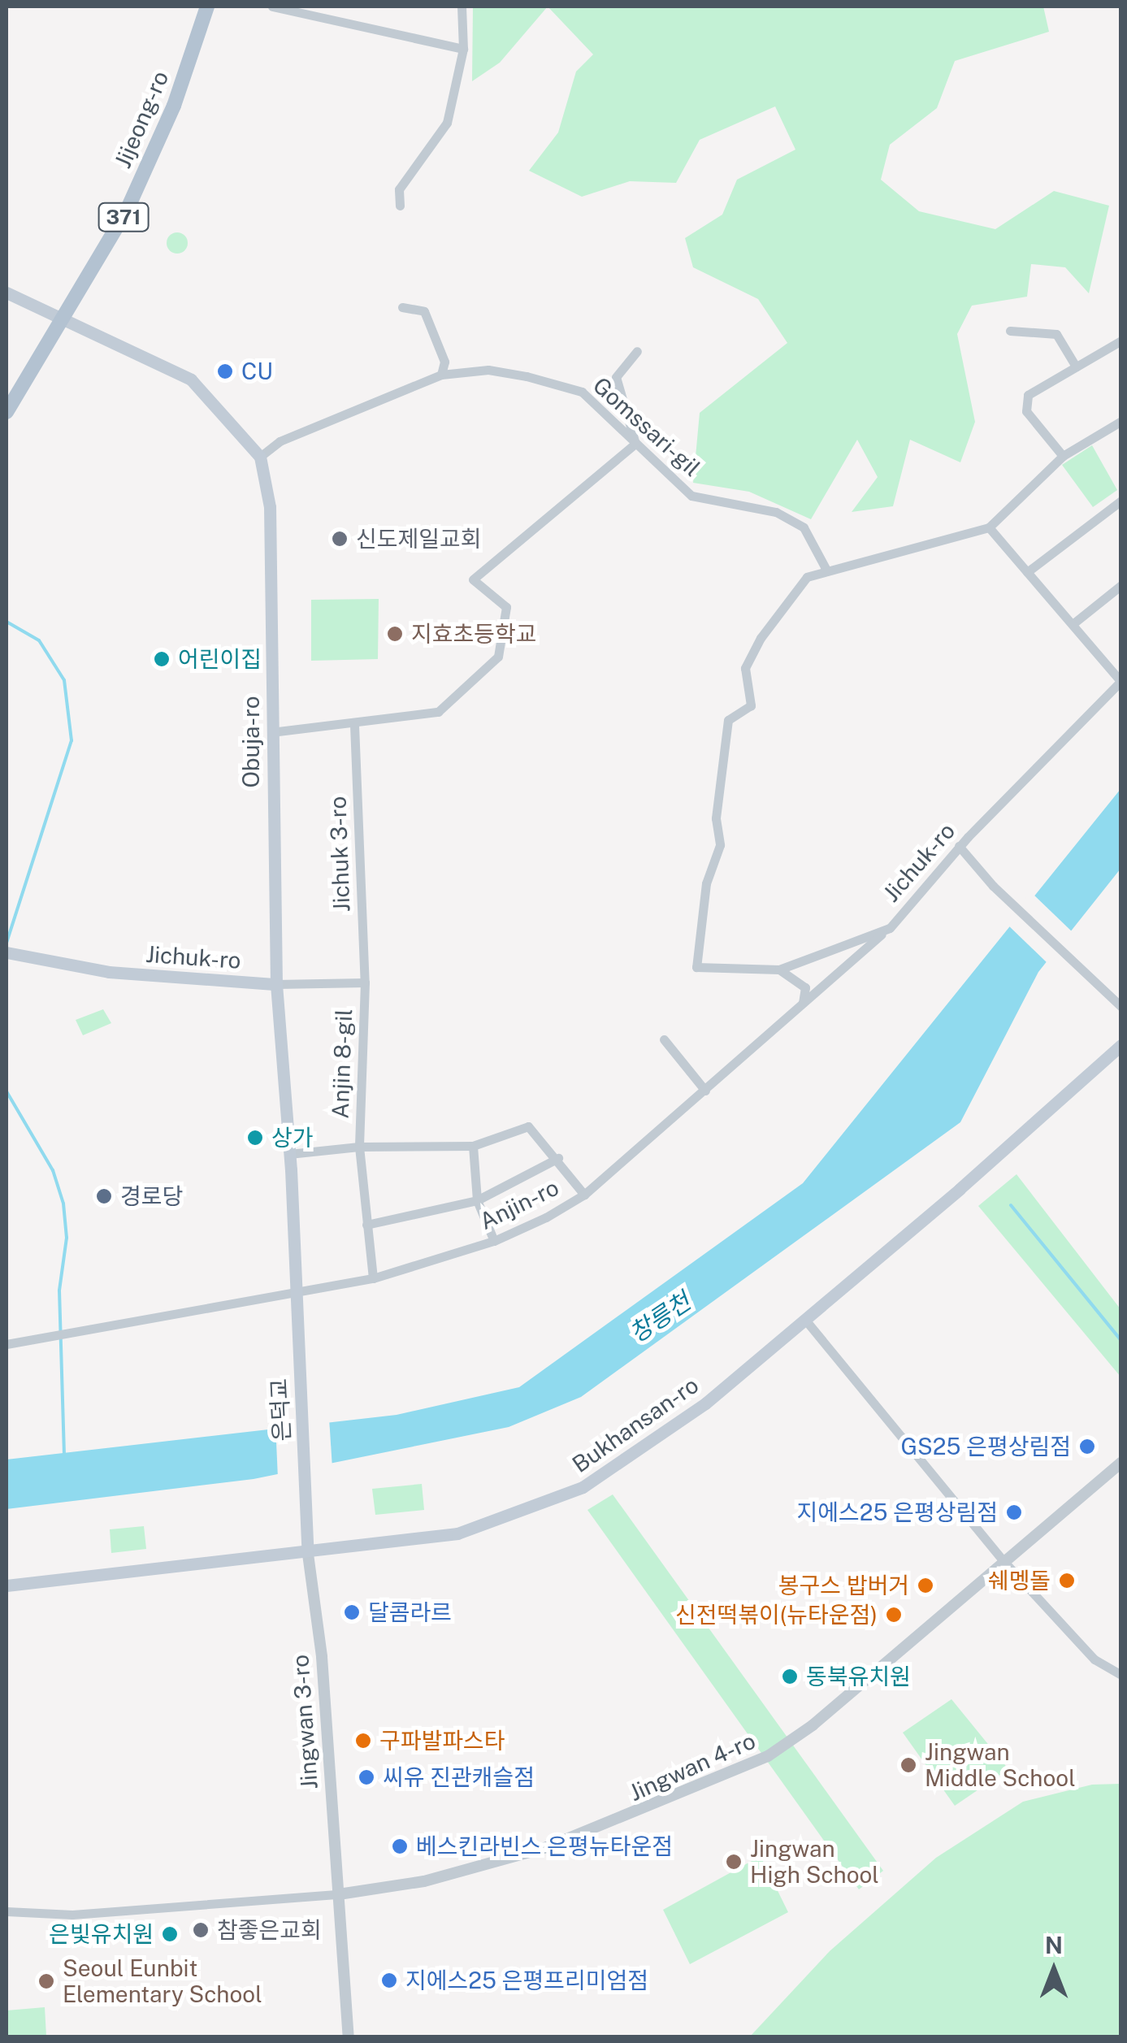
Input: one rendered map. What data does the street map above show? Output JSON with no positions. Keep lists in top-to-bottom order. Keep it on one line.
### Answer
{"streets":{"main road":["Jijeong-ro","371","Obuja-ro","Jichuk-ro","은덕교","Bukhansan-ro"],"street":["Gomssari-gil","Jichuk 3-ro","Anjin 8-gil","Anjin-ro","Jingwan 3-ro","Jingwan 4-ro"]},"crossings":[["Gomssari-gil","Obuja-ro"],["Gomssari-gil","Jichuk-ro"],["Obuja-ro","Jichuk-ro"],["Obuja-ro","Anjin 8-gil"],["Obuja-ro","Anjin-ro"],["Obuja-ro","은덕교"],["Jichuk 3-ro","Jichuk-ro"],["Jichuk 3-ro","Anjin 8-gil"],["Jichuk-ro","Anjin 8-gil"],["Jichuk-ro","Anjin-ro"],["Anjin 8-gil","Anjin-ro"],["은덕교","Bukhansan-ro"],["은덕교","Jingwan 3-ro"],["Bukhansan-ro","Jingwan 3-ro"],["Jingwan 3-ro","Jingwan 4-ro"]],"water":["창릉천"],"places":["CU","신도제일교회","지효초등학교","어린이집","상가","경로당","GS25 은평상림점","지에스25 은평상림점","쉐멩돌","봉구스 밥버거","달콤라르","신전떡볶이(뉴타운점)","동북유치원","구파발파스타","Jingwan Middle School","씨유 진관캐슬점","베스킨라빈스 은평뉴타운점","Jingwan High School","참좋은교회","은빛유치원","지에스25 은평프리미엄점","Seoul Eunbit Elementary School"],"north":"top"}
